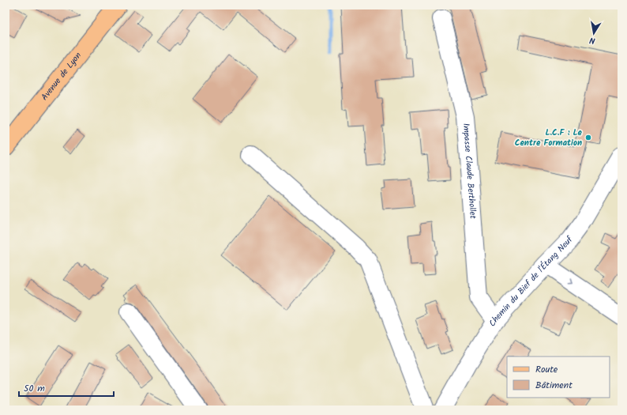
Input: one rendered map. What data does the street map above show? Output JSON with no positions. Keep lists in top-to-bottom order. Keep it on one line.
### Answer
{"streets":{"main road":["Avenue de Lyon"],"street":["Impasse Claude Berthollet","Chemin du Bief de l'Étang Neuf"]},"crossings":[["Impasse Claude Berthollet","Chemin du Bief de l'Étang Neuf"]],"places":["L.C.F : Le Centre Formation"],"legend":["Route","Bâtiment"],"scale_bar":"50 m","north":"bottom"}
